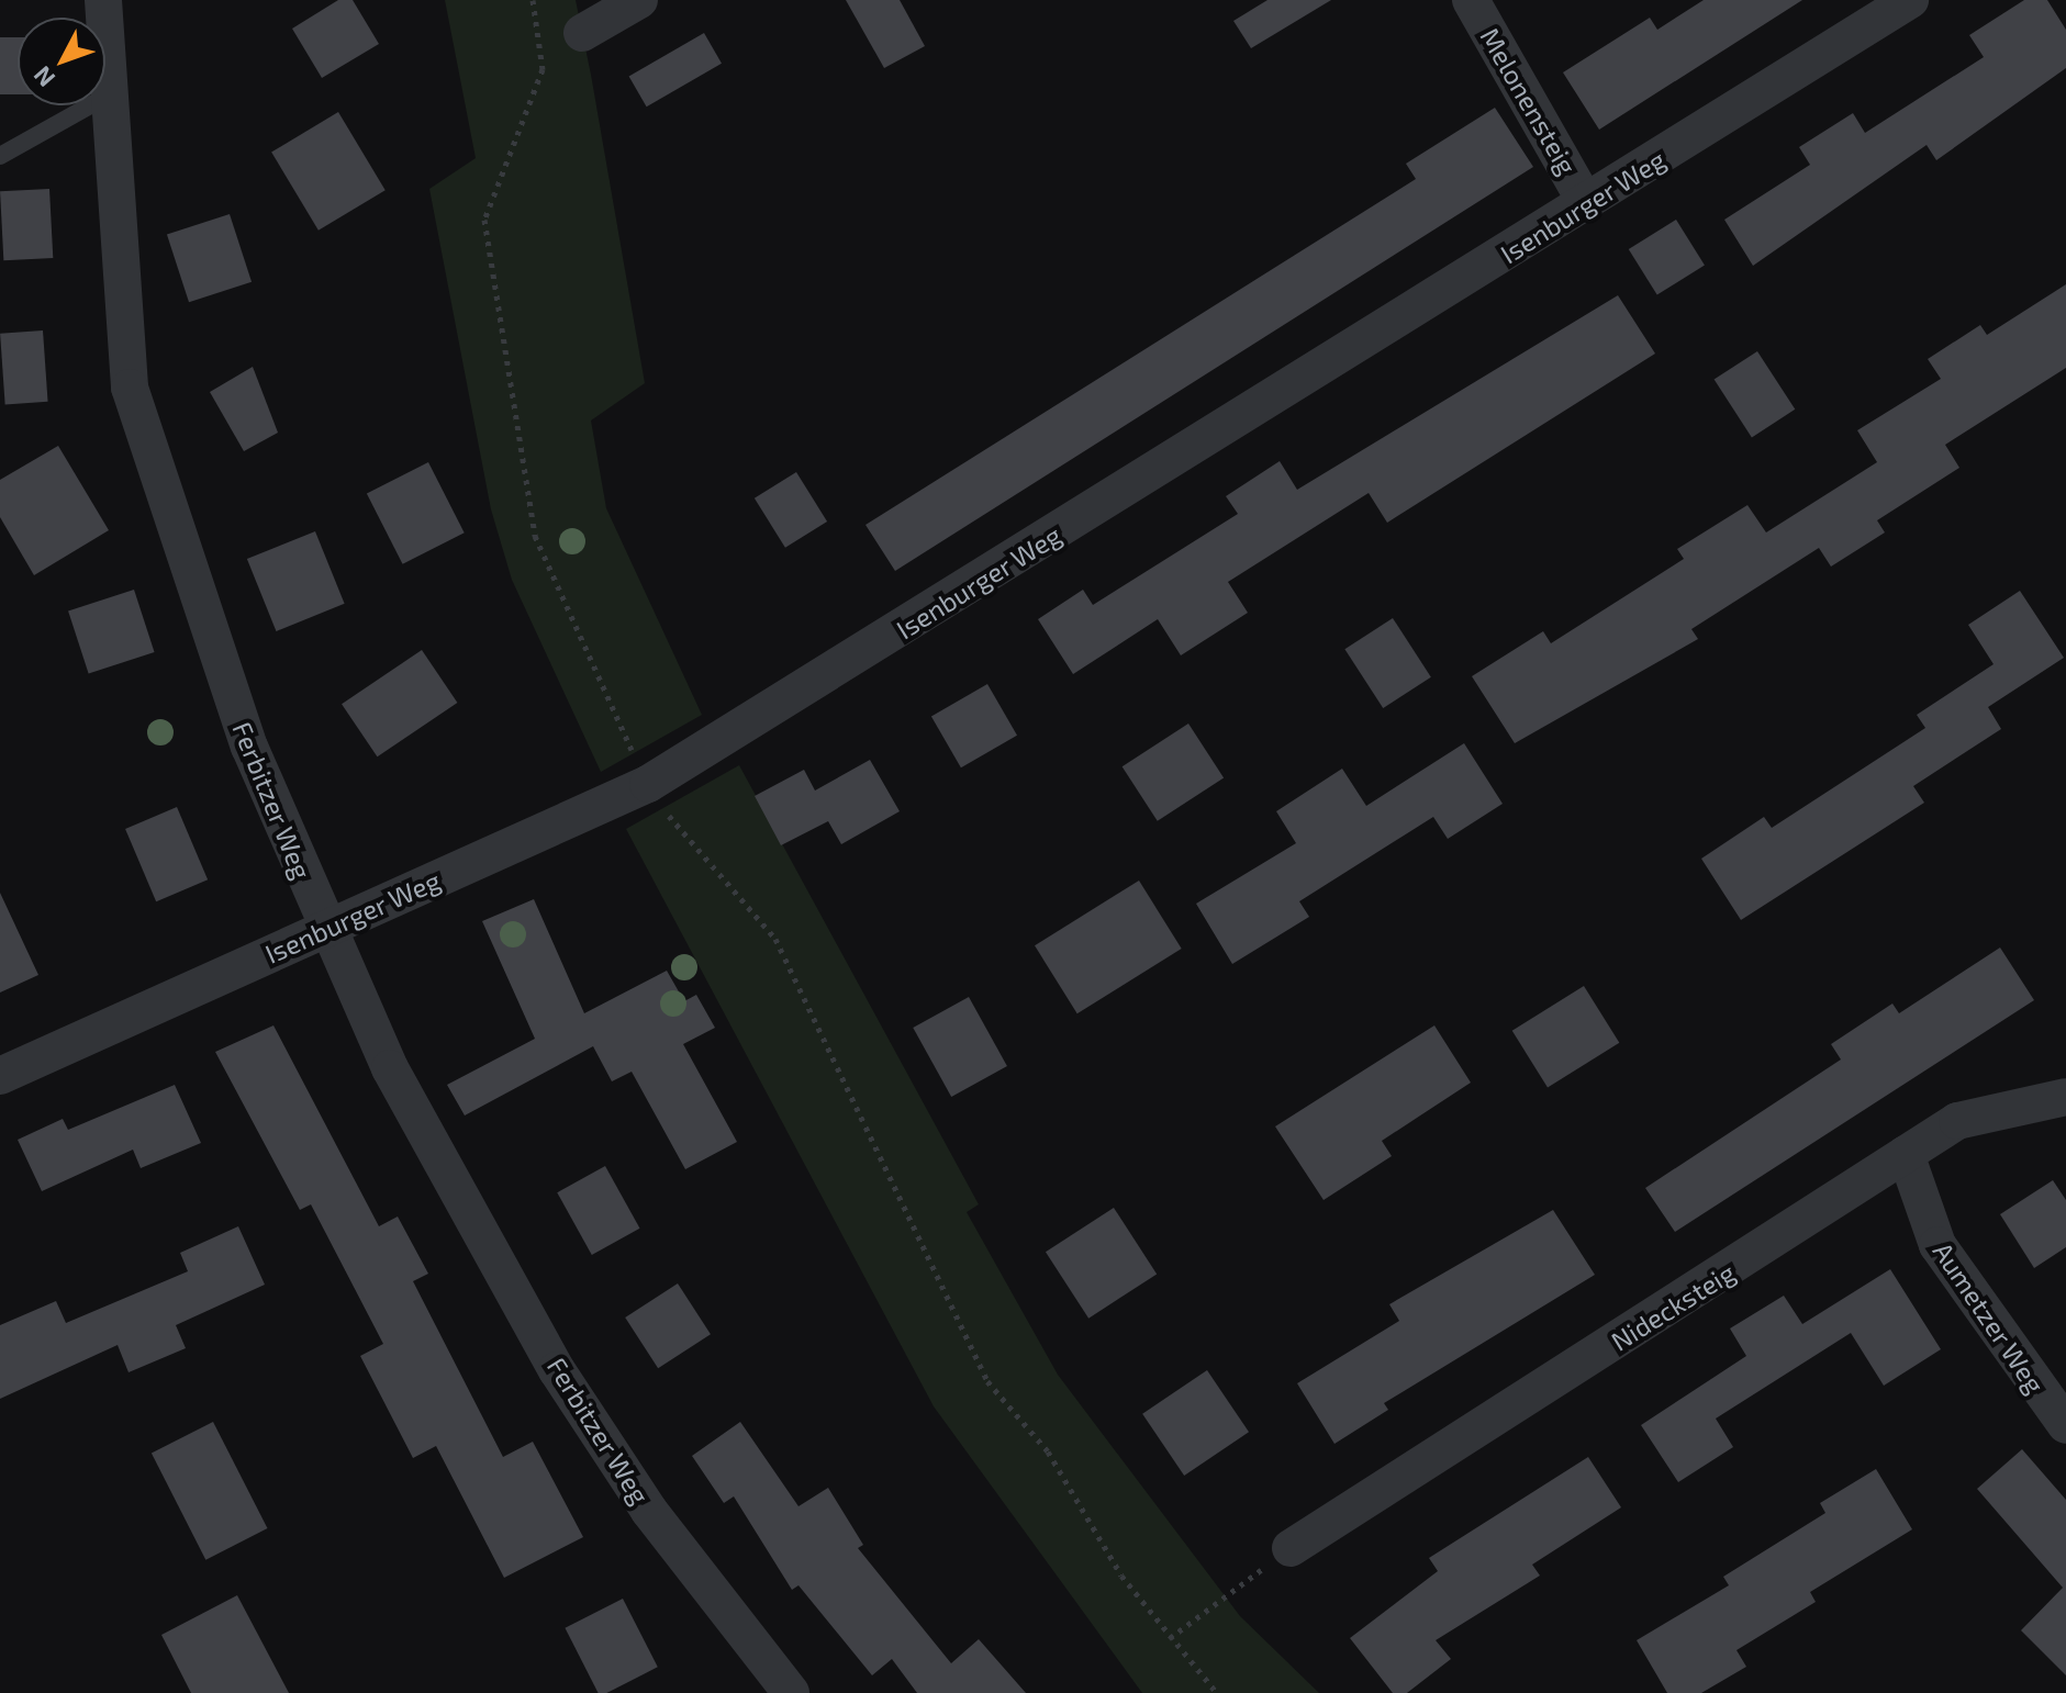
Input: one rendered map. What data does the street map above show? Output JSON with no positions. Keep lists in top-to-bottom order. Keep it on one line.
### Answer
{"streets":{"street":["Melonensteig","Isenburger Weg","Ferbitzer Weg","Nidecksteig","Aumetzer Weg"]},"crossings":[["Melonensteig","Isenburger Weg"],["Isenburger Weg","Ferbitzer Weg"],["Nidecksteig","Aumetzer Weg"]],"north":"bottom left"}
